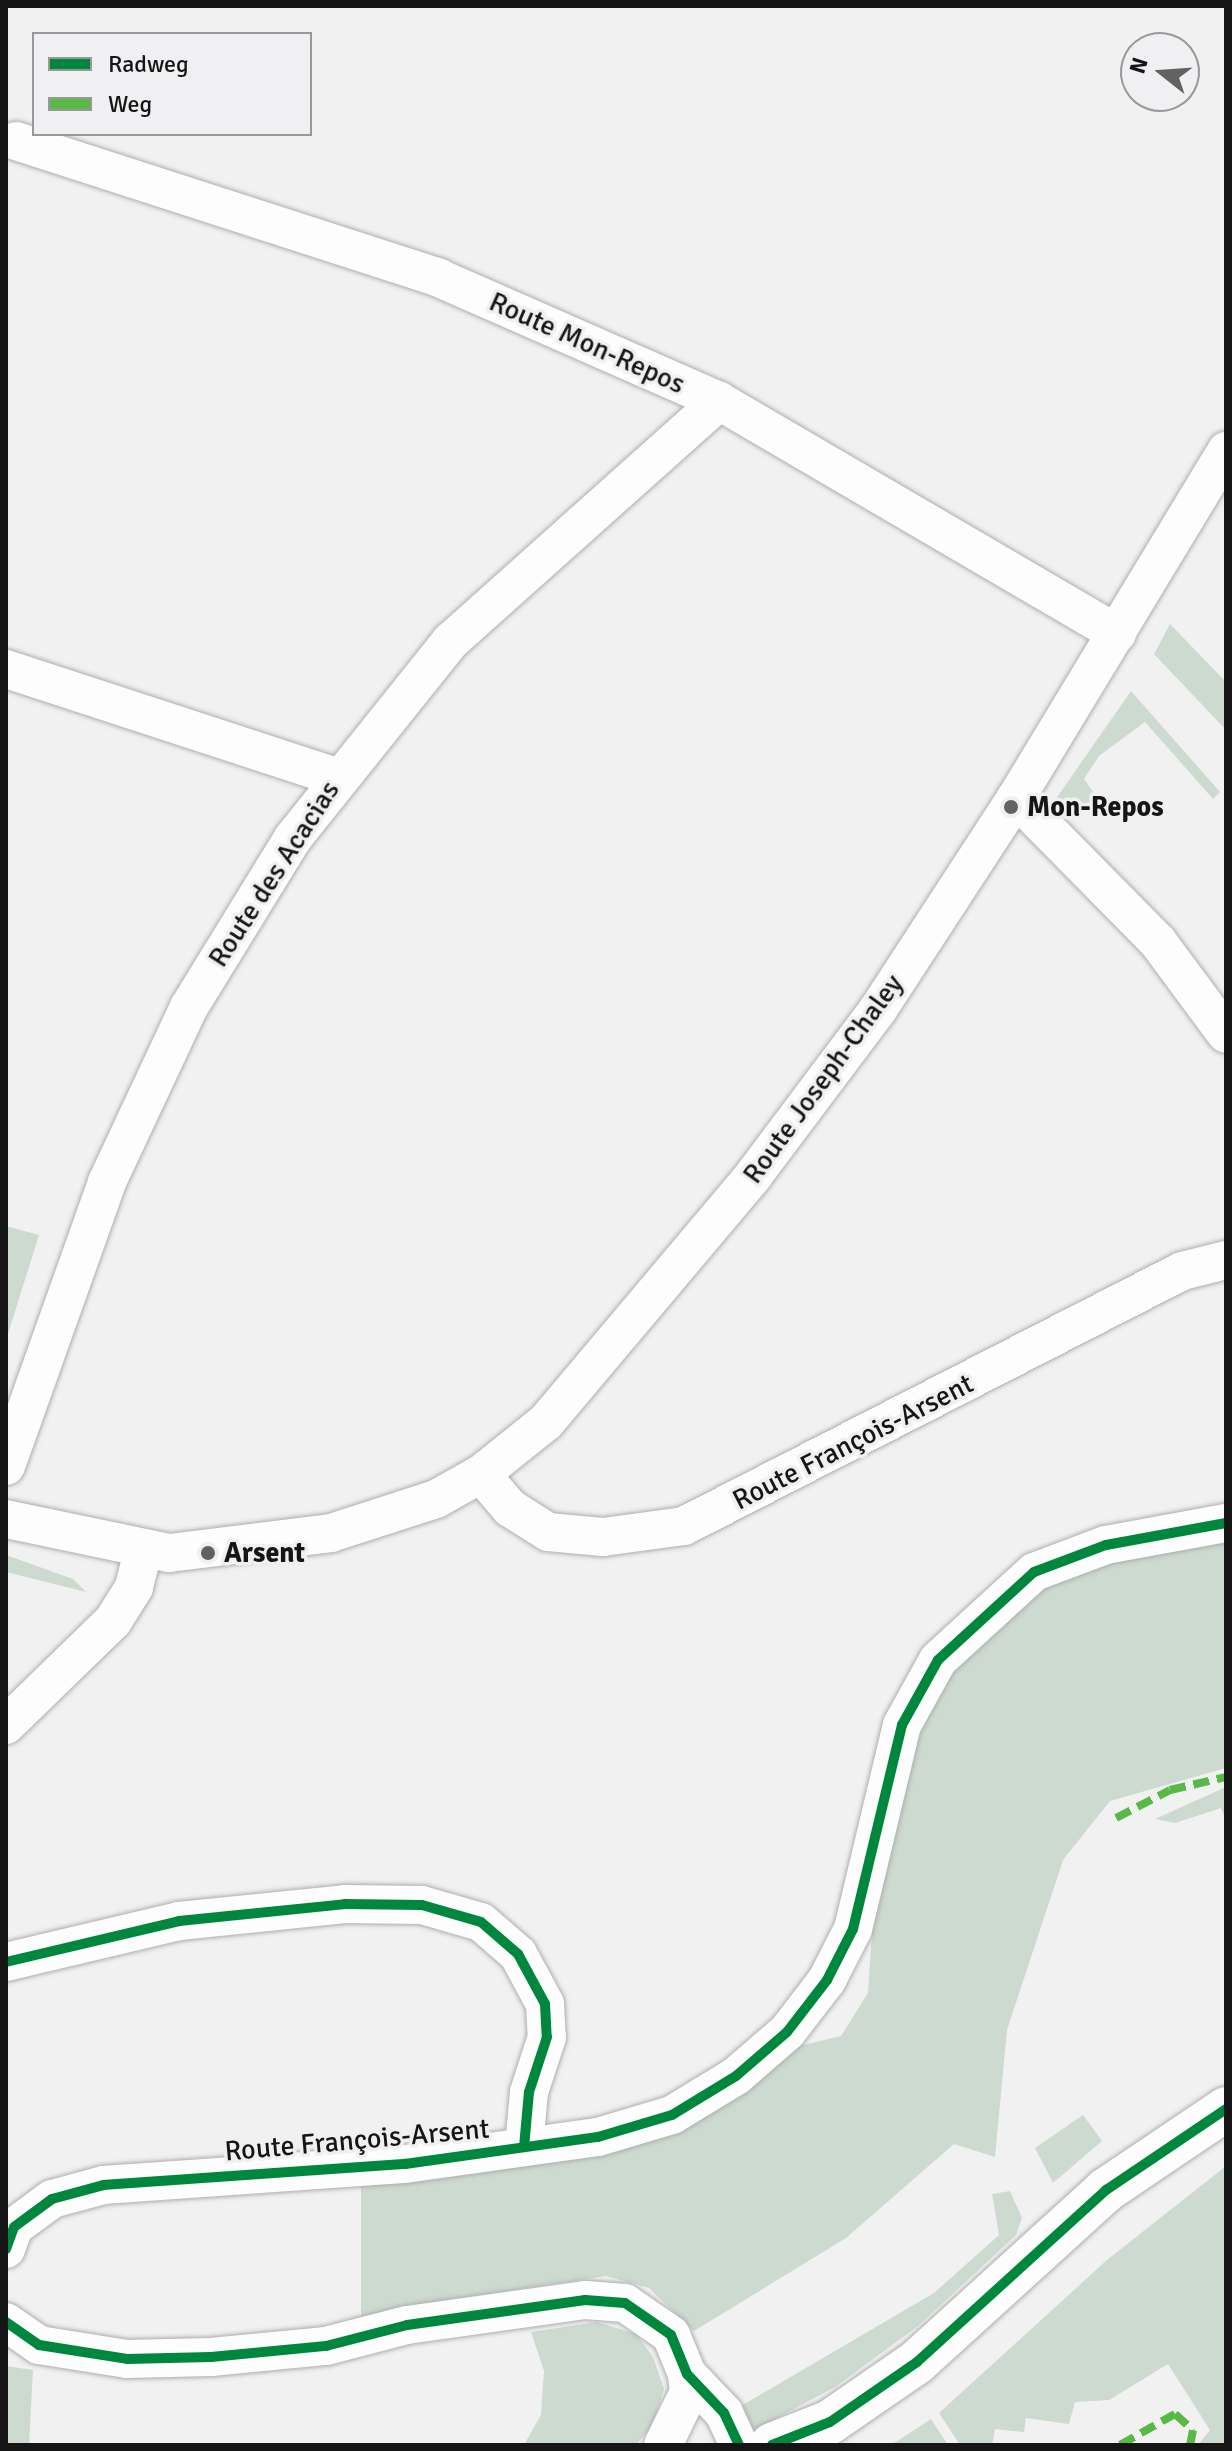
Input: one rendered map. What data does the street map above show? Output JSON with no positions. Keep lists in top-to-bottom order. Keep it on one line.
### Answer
{"streets":{"street":["Route Mon-Repos","Route des Acacias","Route Joseph-Chaley","Route François-Arsent"]},"crossings":[["Route Mon-Repos","Route des Acacias"],["Route Mon-Repos","Route Joseph-Chaley"],["Route Joseph-Chaley","Route François-Arsent"]],"places":["Mon-Repos","Arsent"],"legend":["Radweg","Weg"],"north":"left"}
